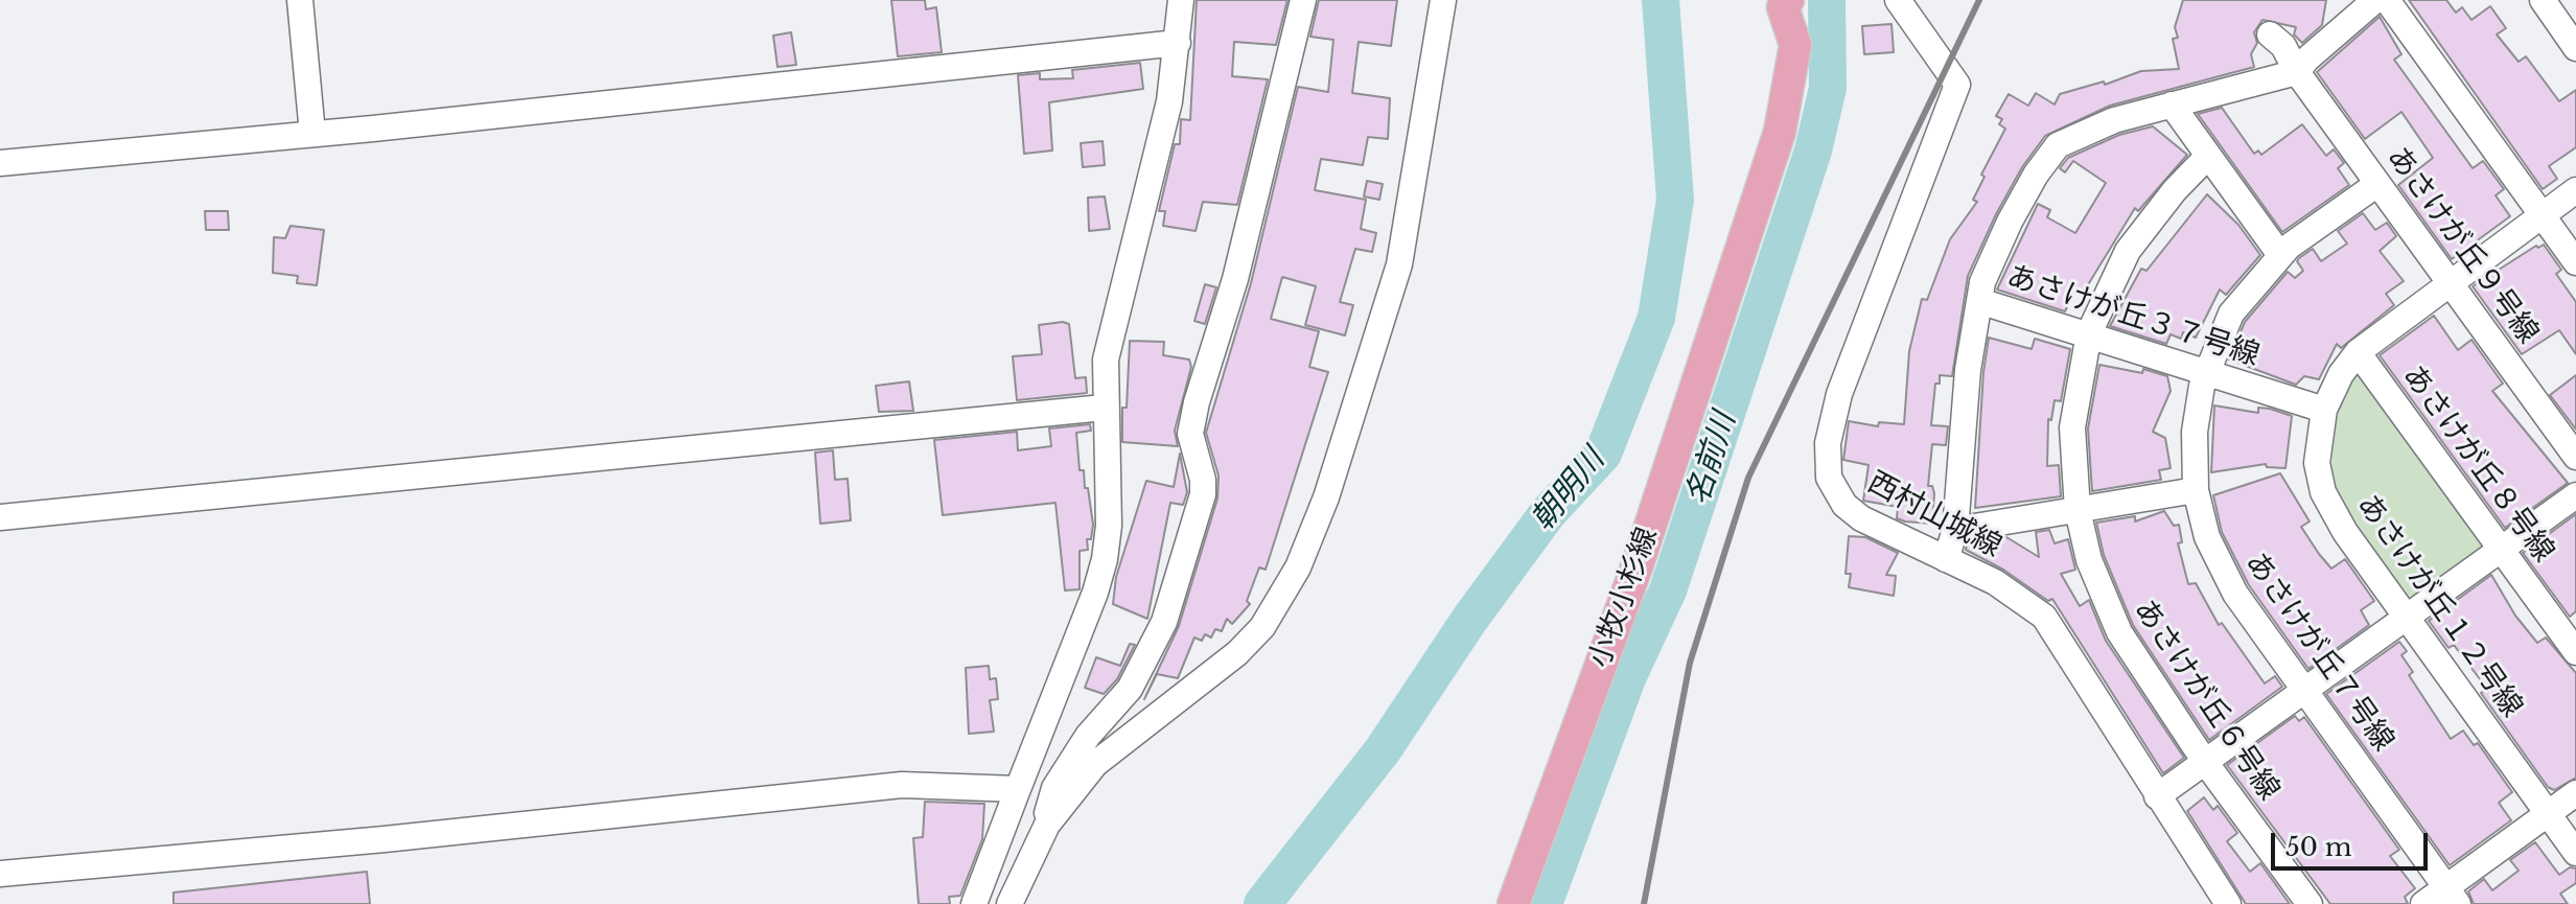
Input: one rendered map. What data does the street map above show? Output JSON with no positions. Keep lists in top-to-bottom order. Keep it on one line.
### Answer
{"streets":{"main road":["小牧小杉線"],"street":["あさけが丘９号線","あさけが丘３７号線","あさけが丘８号線","西村山城線","あさけが丘１２号線","あさけが丘７号線","あさけが丘６号線"]},"crossings":[["あさけが丘９号線","あさけが丘１２号線"],["あさけが丘９号線","あさけが丘７号線"],["あさけが丘３７号線","西村山城線"],["あさけが丘３７号線","あさけが丘１２号線"],["あさけが丘３７号線","あさけが丘７号線"],["あさけが丘３７号線","あさけが丘６号線"],["あさけが丘８号線","あさけが丘１２号線"]],"water":["名前川","朝明川"],"scale_bar":"50 m"}
